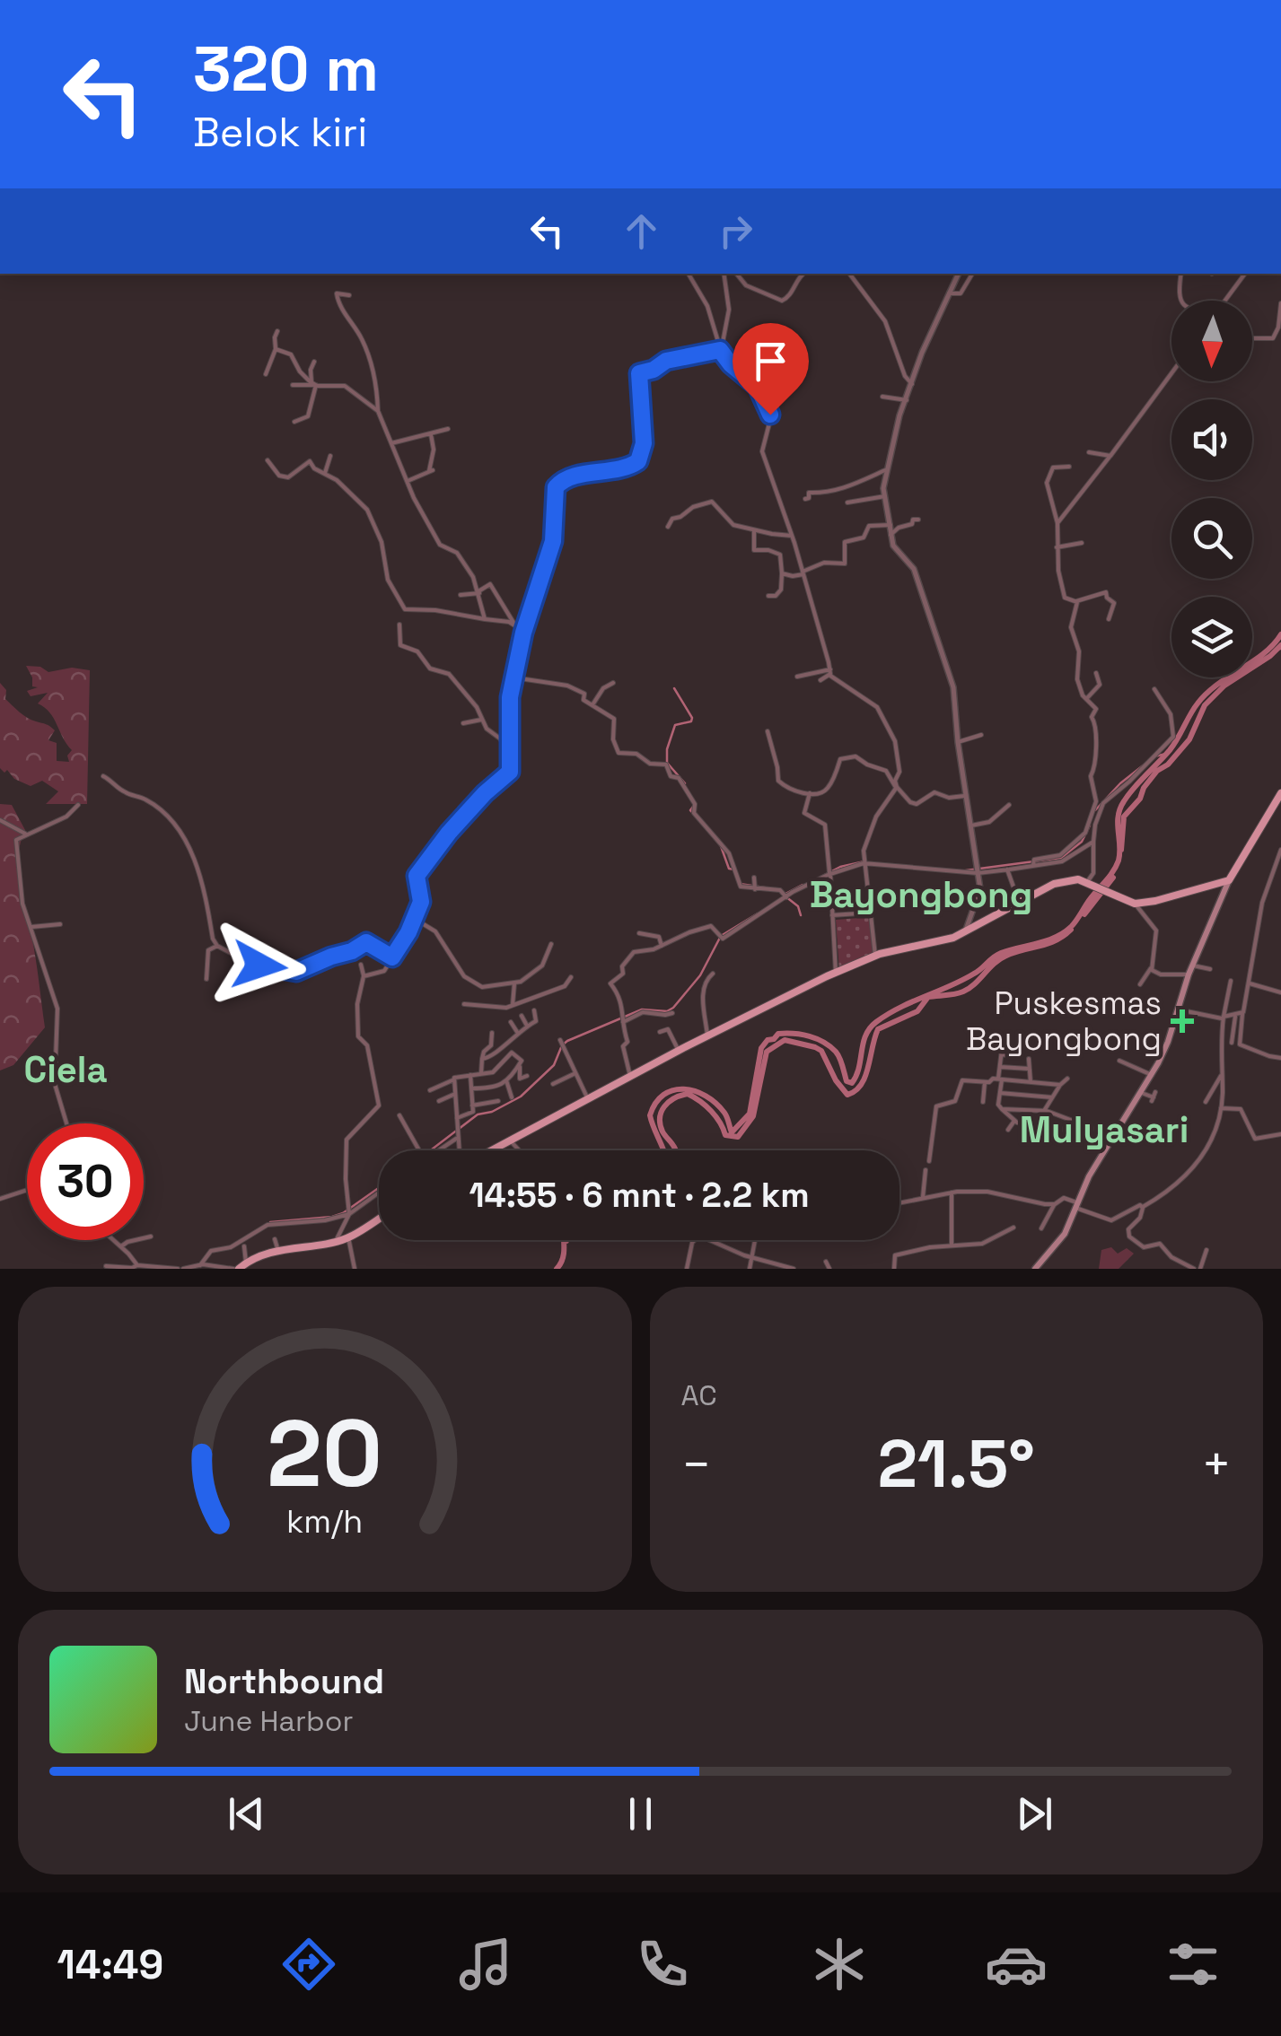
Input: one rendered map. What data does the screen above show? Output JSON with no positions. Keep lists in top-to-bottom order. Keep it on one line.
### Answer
{"districts":["Bayongbong","Ciela","Mulyasari"],"places":{"health":["Puskesmas Bayongbong"]},"north":"bottom","page":{"turn":["320 m","Belok kiri"],"limit":"30","trip":"14:55 · 6 mnt · 2.2 km","tile":"AC","heat":["−","21.5°","+"],"song":["Northbound","June Harbor"],"tabs":"14:49","gauge":["20","km/h"]}}
